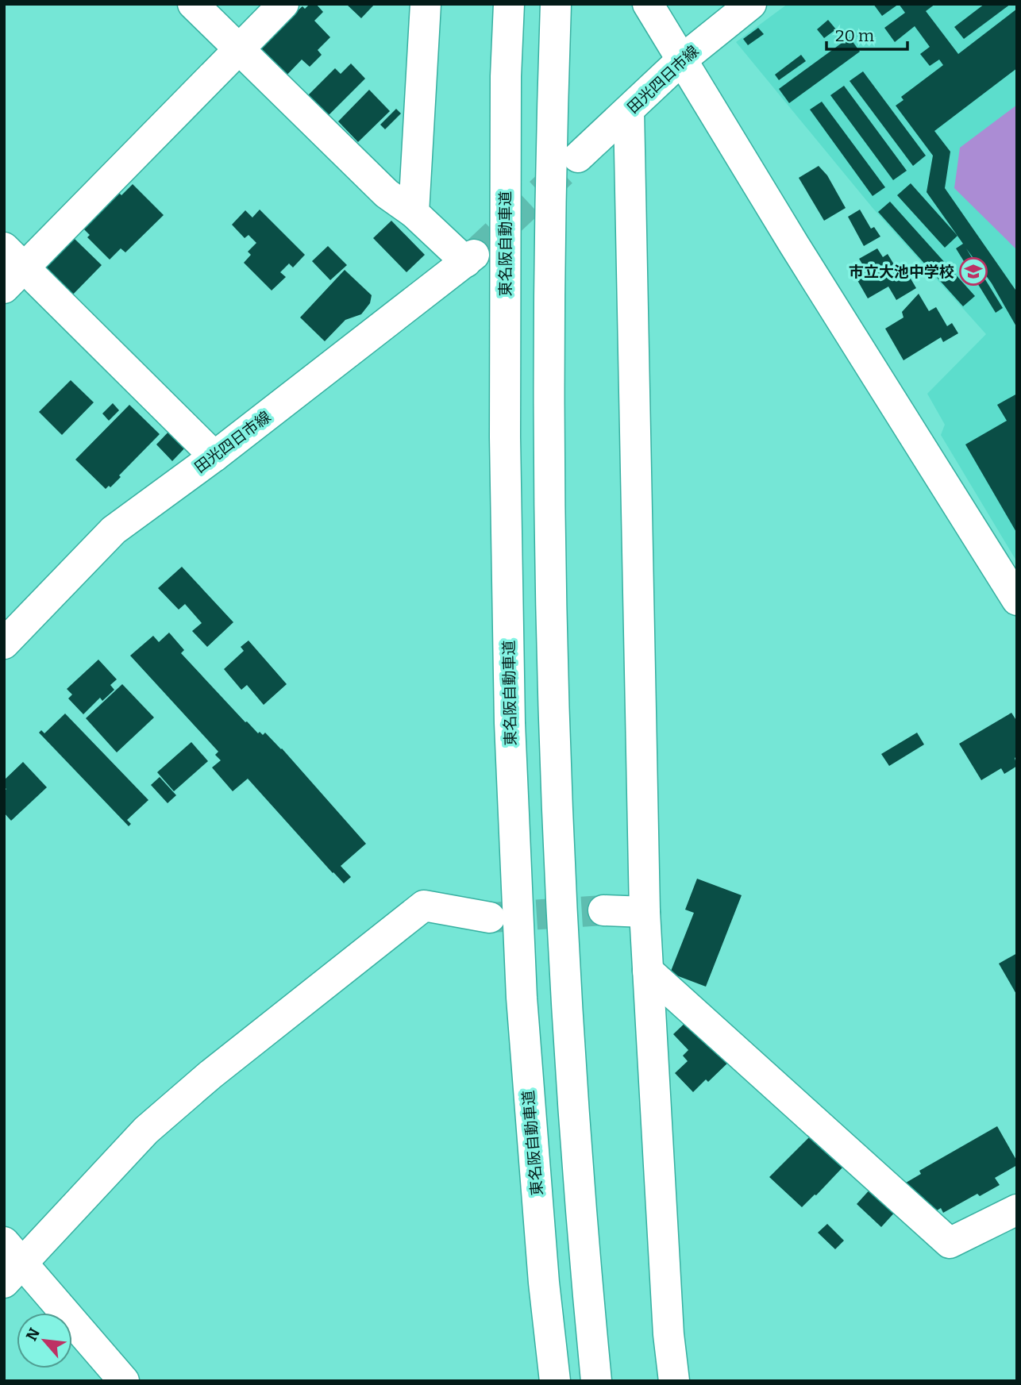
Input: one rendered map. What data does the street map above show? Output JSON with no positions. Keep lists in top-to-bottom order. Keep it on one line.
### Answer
{"streets":{"main road":["田光四日市線","東名阪自動車道"]},"places":{"school or university":["市立大池中学校"]},"scale_bar":"20 m","north":"top left"}
